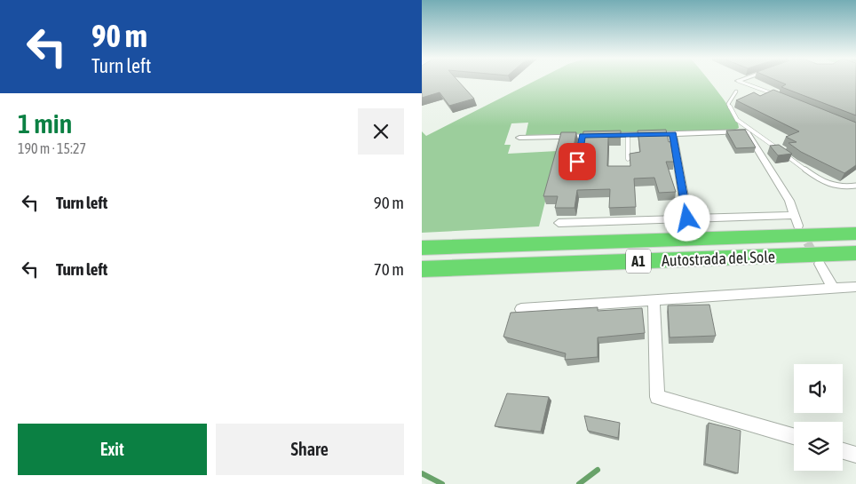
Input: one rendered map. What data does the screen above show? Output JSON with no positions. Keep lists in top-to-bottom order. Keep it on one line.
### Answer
{"streets":{"highway":["Autostrada del Sole","A1"]},"page":{"turn":["90 m","Turn left"],"heading":["1 min","190 m · 15:27"],"list":[{"name":"Turn left","value":"90 m"},{"name":"Turn left","value":"70 m"}],"buttons":["Exit","Share"]}}
